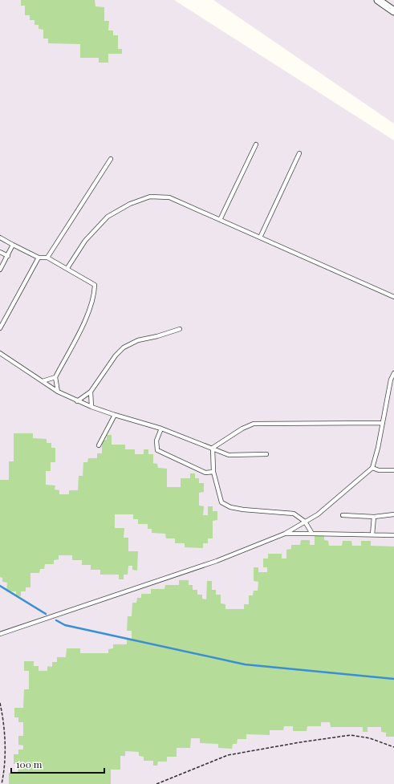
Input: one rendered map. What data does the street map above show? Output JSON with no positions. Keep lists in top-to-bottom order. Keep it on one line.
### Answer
{"scale_bar":"100 m"}
